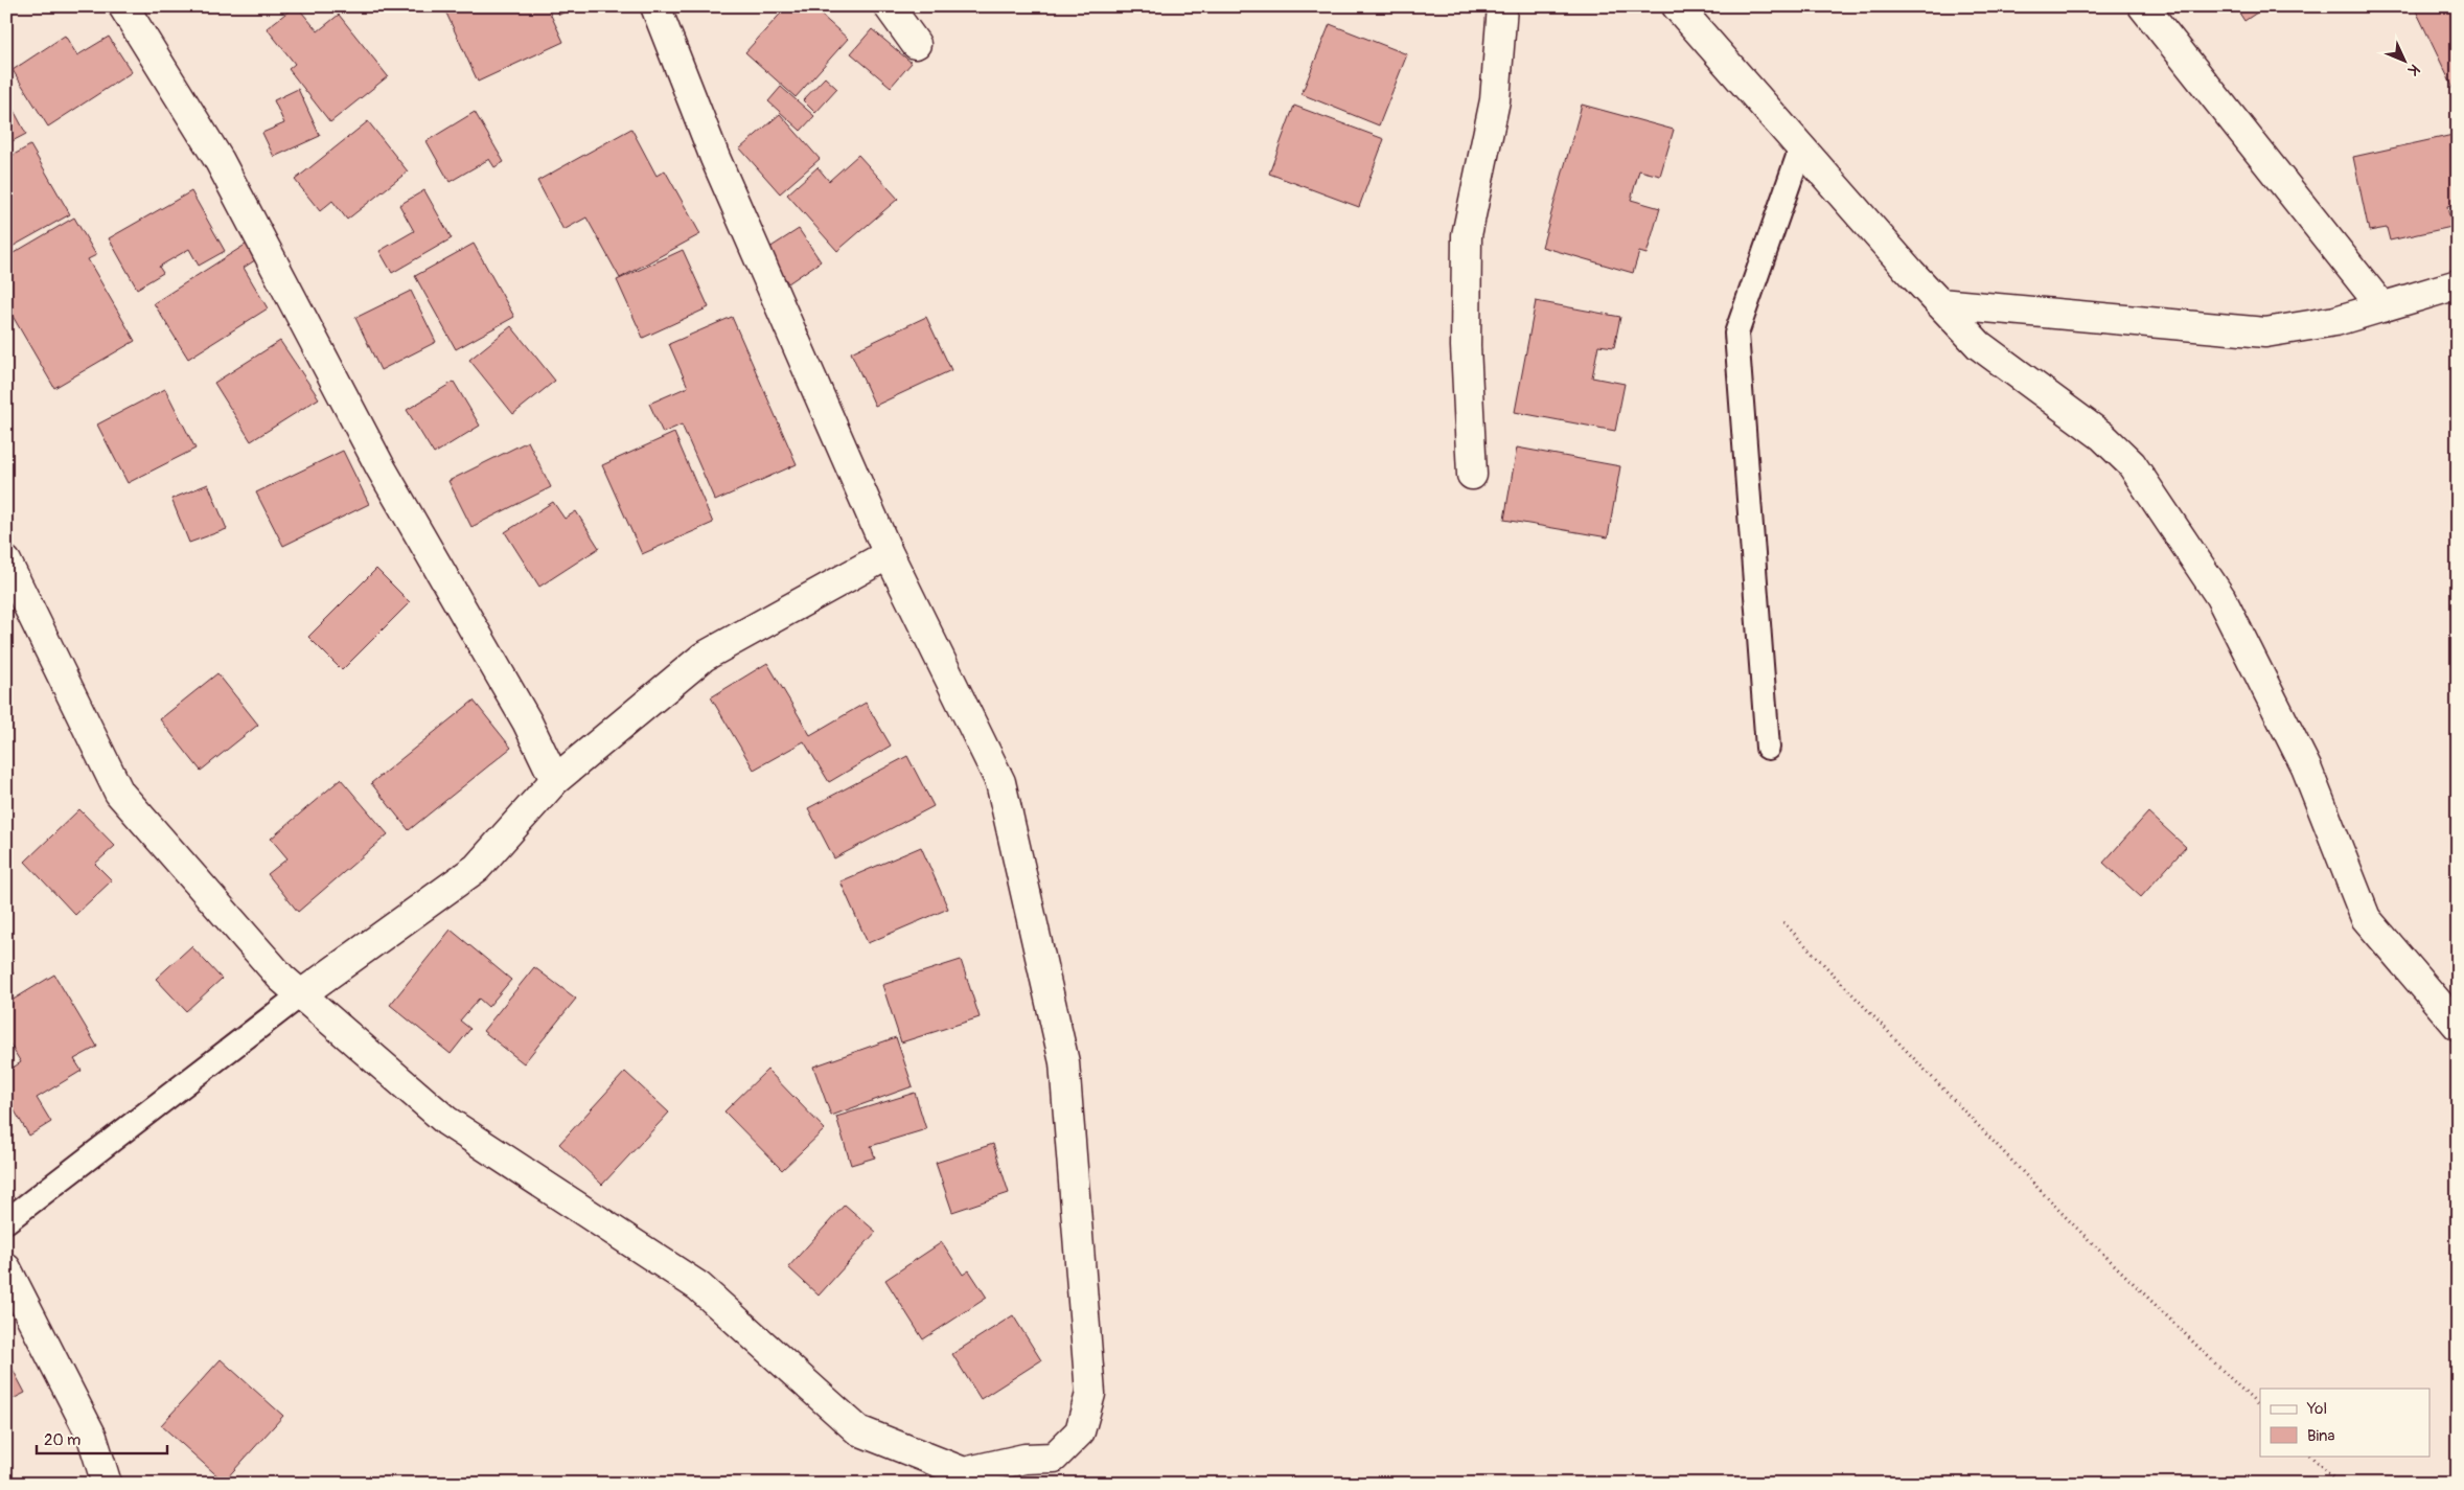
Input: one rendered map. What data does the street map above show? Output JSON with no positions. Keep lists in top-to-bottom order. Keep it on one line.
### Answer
{"legend":["Yol","Bina"],"scale_bar":"20 m","north":"bottom right"}
